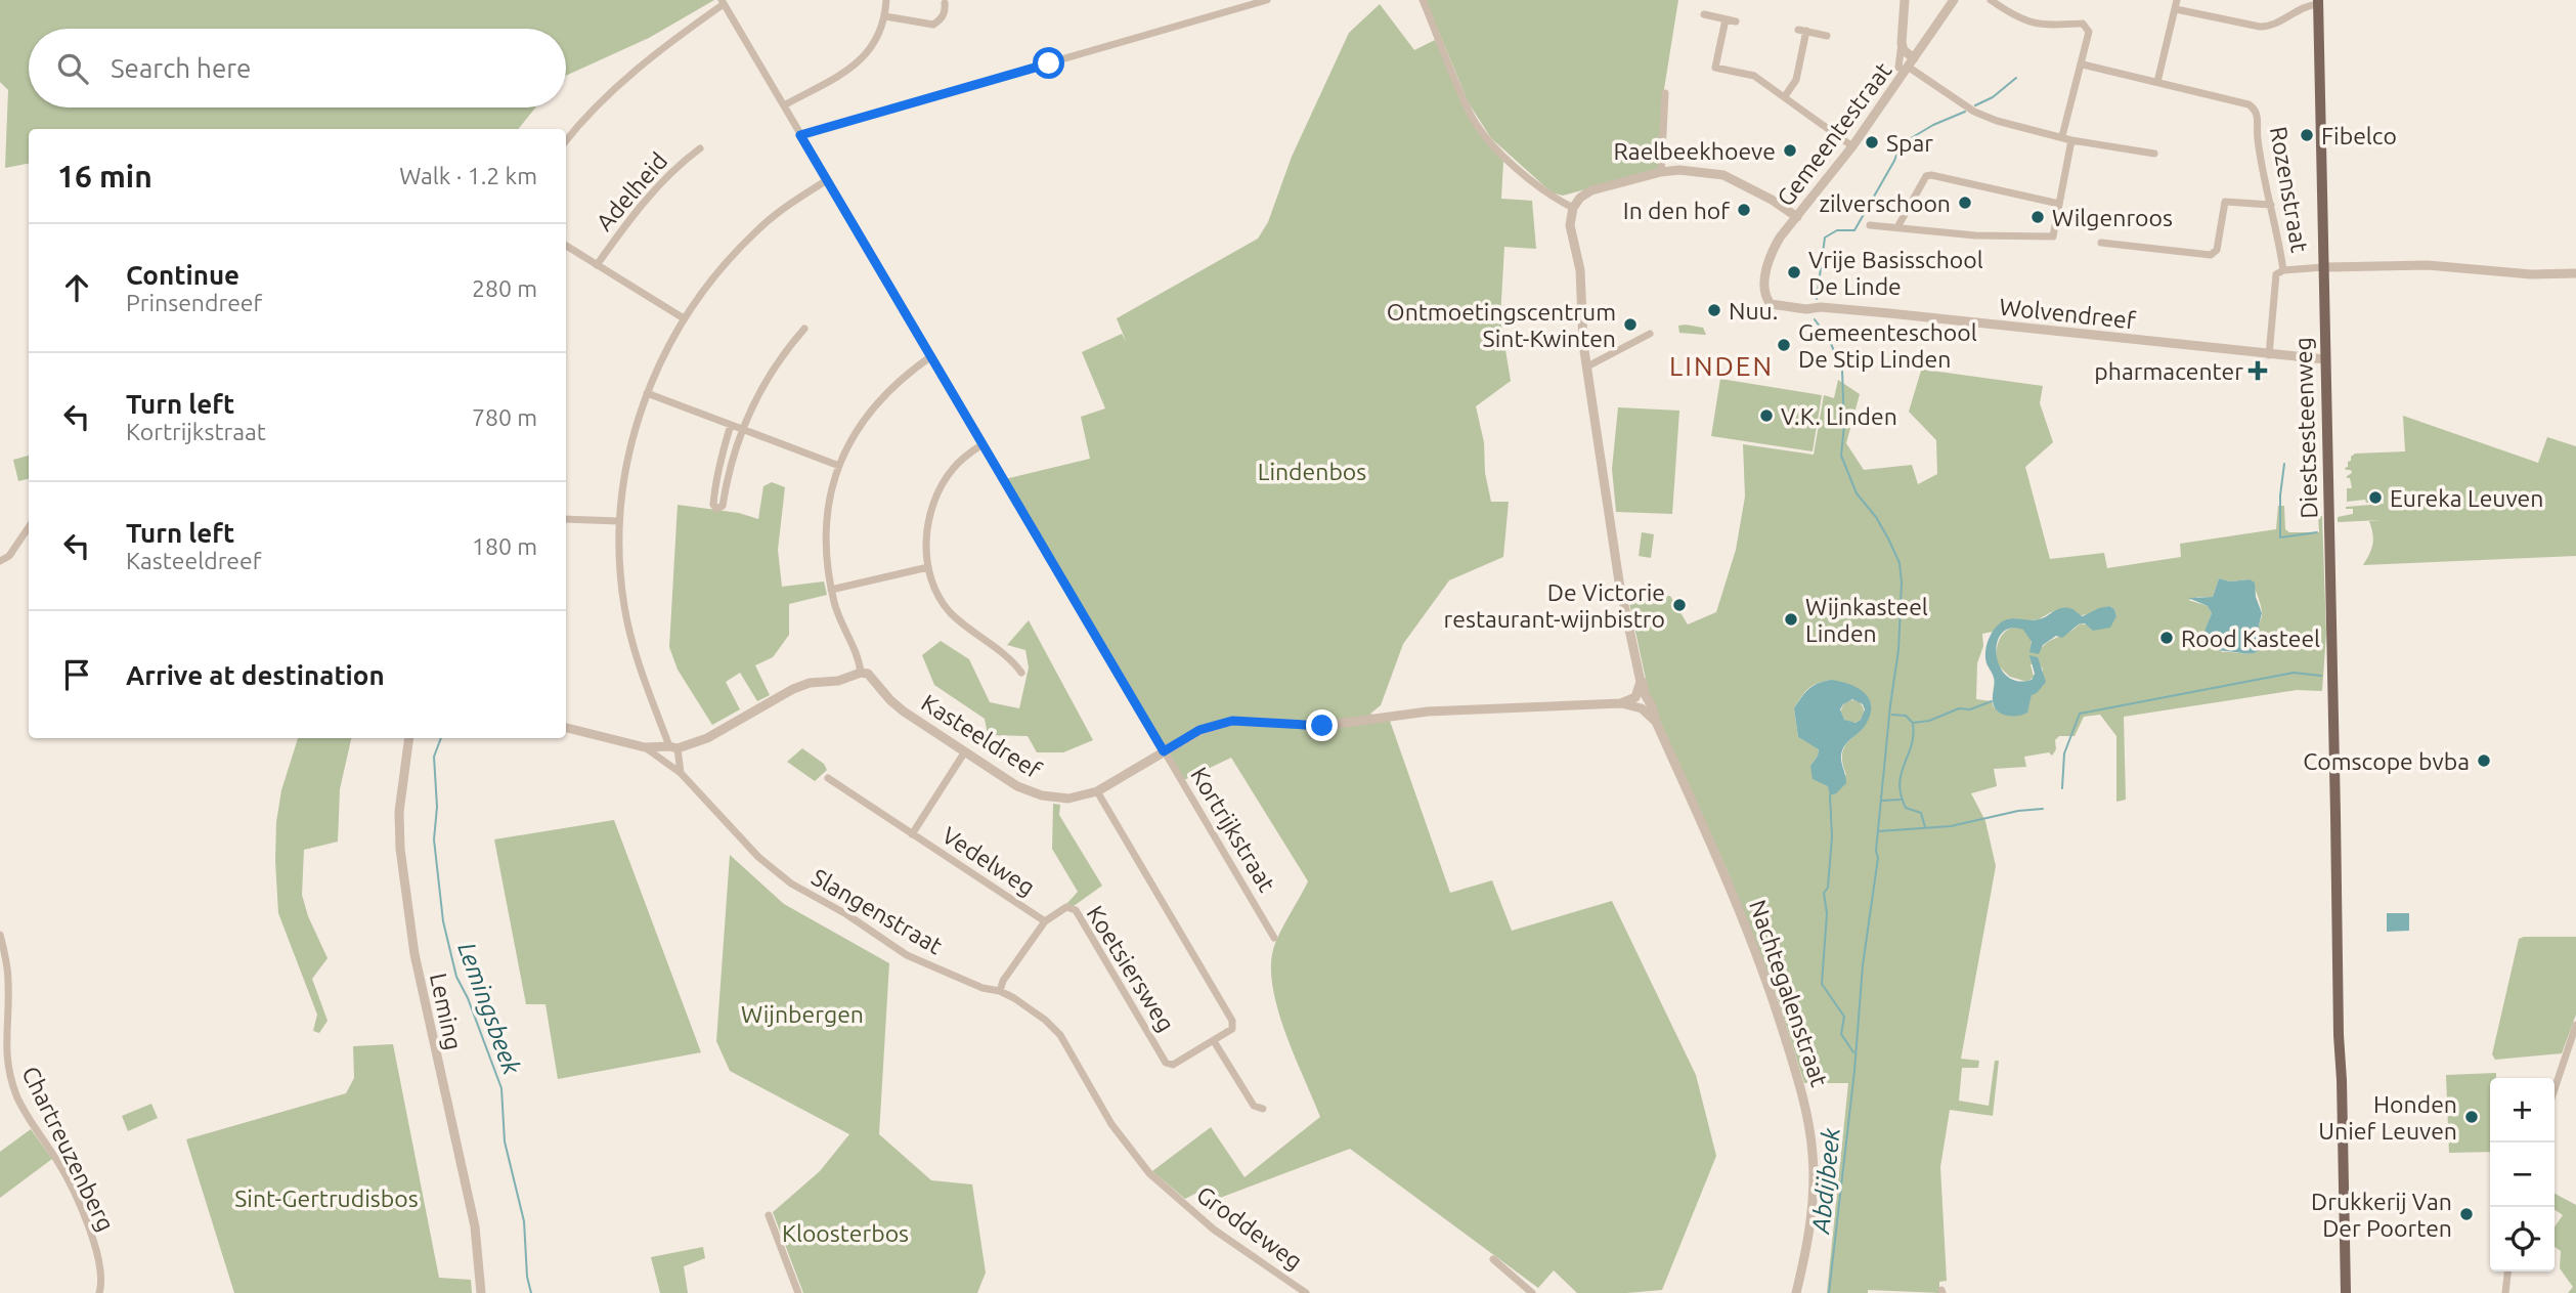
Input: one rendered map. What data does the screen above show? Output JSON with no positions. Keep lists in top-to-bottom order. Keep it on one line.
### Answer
{"streets":{"main road":["Diestsesteenweg"],"street":["Gemeentestraat","Rozenstraat","Adelheid","Wolvendreef","Kasteeldreef","Kortrijkstraat","Vedelweg","Slangenstraat","Koetsiersweg","Nachtegalenstraat","Leming","Chartreuzenberg","Groddeweg"]},"crossings":[["Gemeentestraat","Wolvendreef"],["Rozenstraat","Wolvendreef"],["Rozenstraat","Diestsesteenweg"],["Wolvendreef","Diestsesteenweg"],["Kasteeldreef","Kortrijkstraat"],["Kasteeldreef","Vedelweg"],["Kasteeldreef","Koetsiersweg"],["Kasteeldreef","Nachtegalenstraat"],["Vedelweg","Koetsiersweg"],["Slangenstraat","Groddeweg"]],"districts":["LINDEN"],"water":["Lemingsbeek","Abdijbeek"],"parks":["Lindenbos","Wijnbergen","Sint-Gertrudisbos","Kloosterbos"],"places":{"other":["Fibelco","Spar","Raelbeekhoeve","zilverschoon","In den hof","Wilgenroos","Vrije Basisschool De Linde","Nuu.","Ontmoetingscentrum Sint-Kwinten","Gemeenteschool De Stip Linden","V.K. Linden","Eureka Leuven","De Victorie restaurant-wijnbistro","Wijnkasteel Linden","Rood Kasteel","Comscope bvba","Honden Unief Leuven","Drukkerij Van Der Poorten"],"health":["pharmacenter"]},"page":{"search":"Search here","heading":["16 min","Walk · 1.2 km"],"list":[["Continue","Prinsendreef","280 m"],["Turn left","Kortrijkstraat","780 m"],["Turn left","Kasteeldreef","180 m"],"Arrive at destination"],"map_buttons":["+","−"]}}
